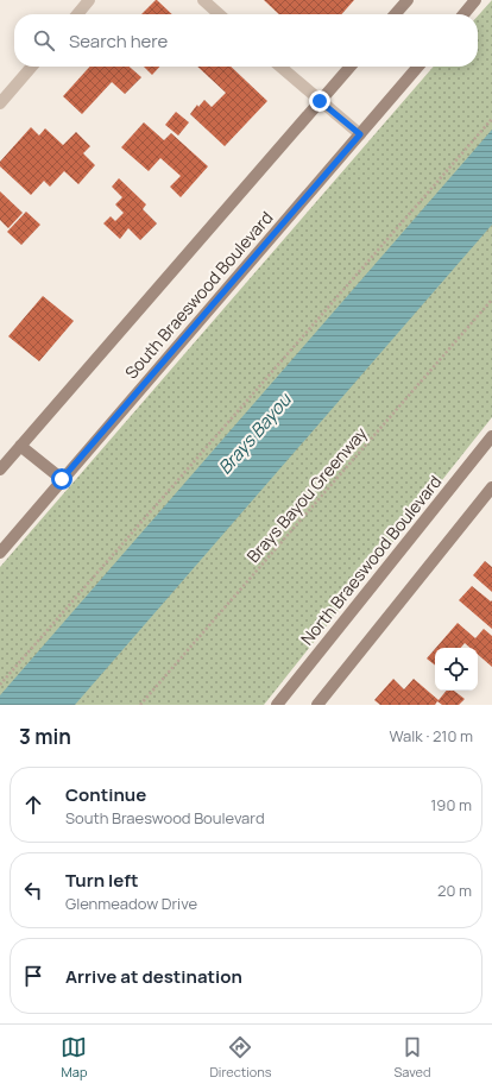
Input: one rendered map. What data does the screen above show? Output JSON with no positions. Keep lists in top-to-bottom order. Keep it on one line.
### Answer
{"streets":{"main road":["South Braeswood Boulevard","North Braeswood Boulevard"],"path":["Brays Bayou Greenway"]},"water":["Brays Bayou"],"page":{"search":"Search here","heading":["3 min","Walk · 210 m"],"list":[["Continue","South Braeswood Boulevard","190 m"],["Turn left","Glenmeadow Drive","20 m"],"Arrive at destination"],"nav":["Map","Directions","Saved"]}}
